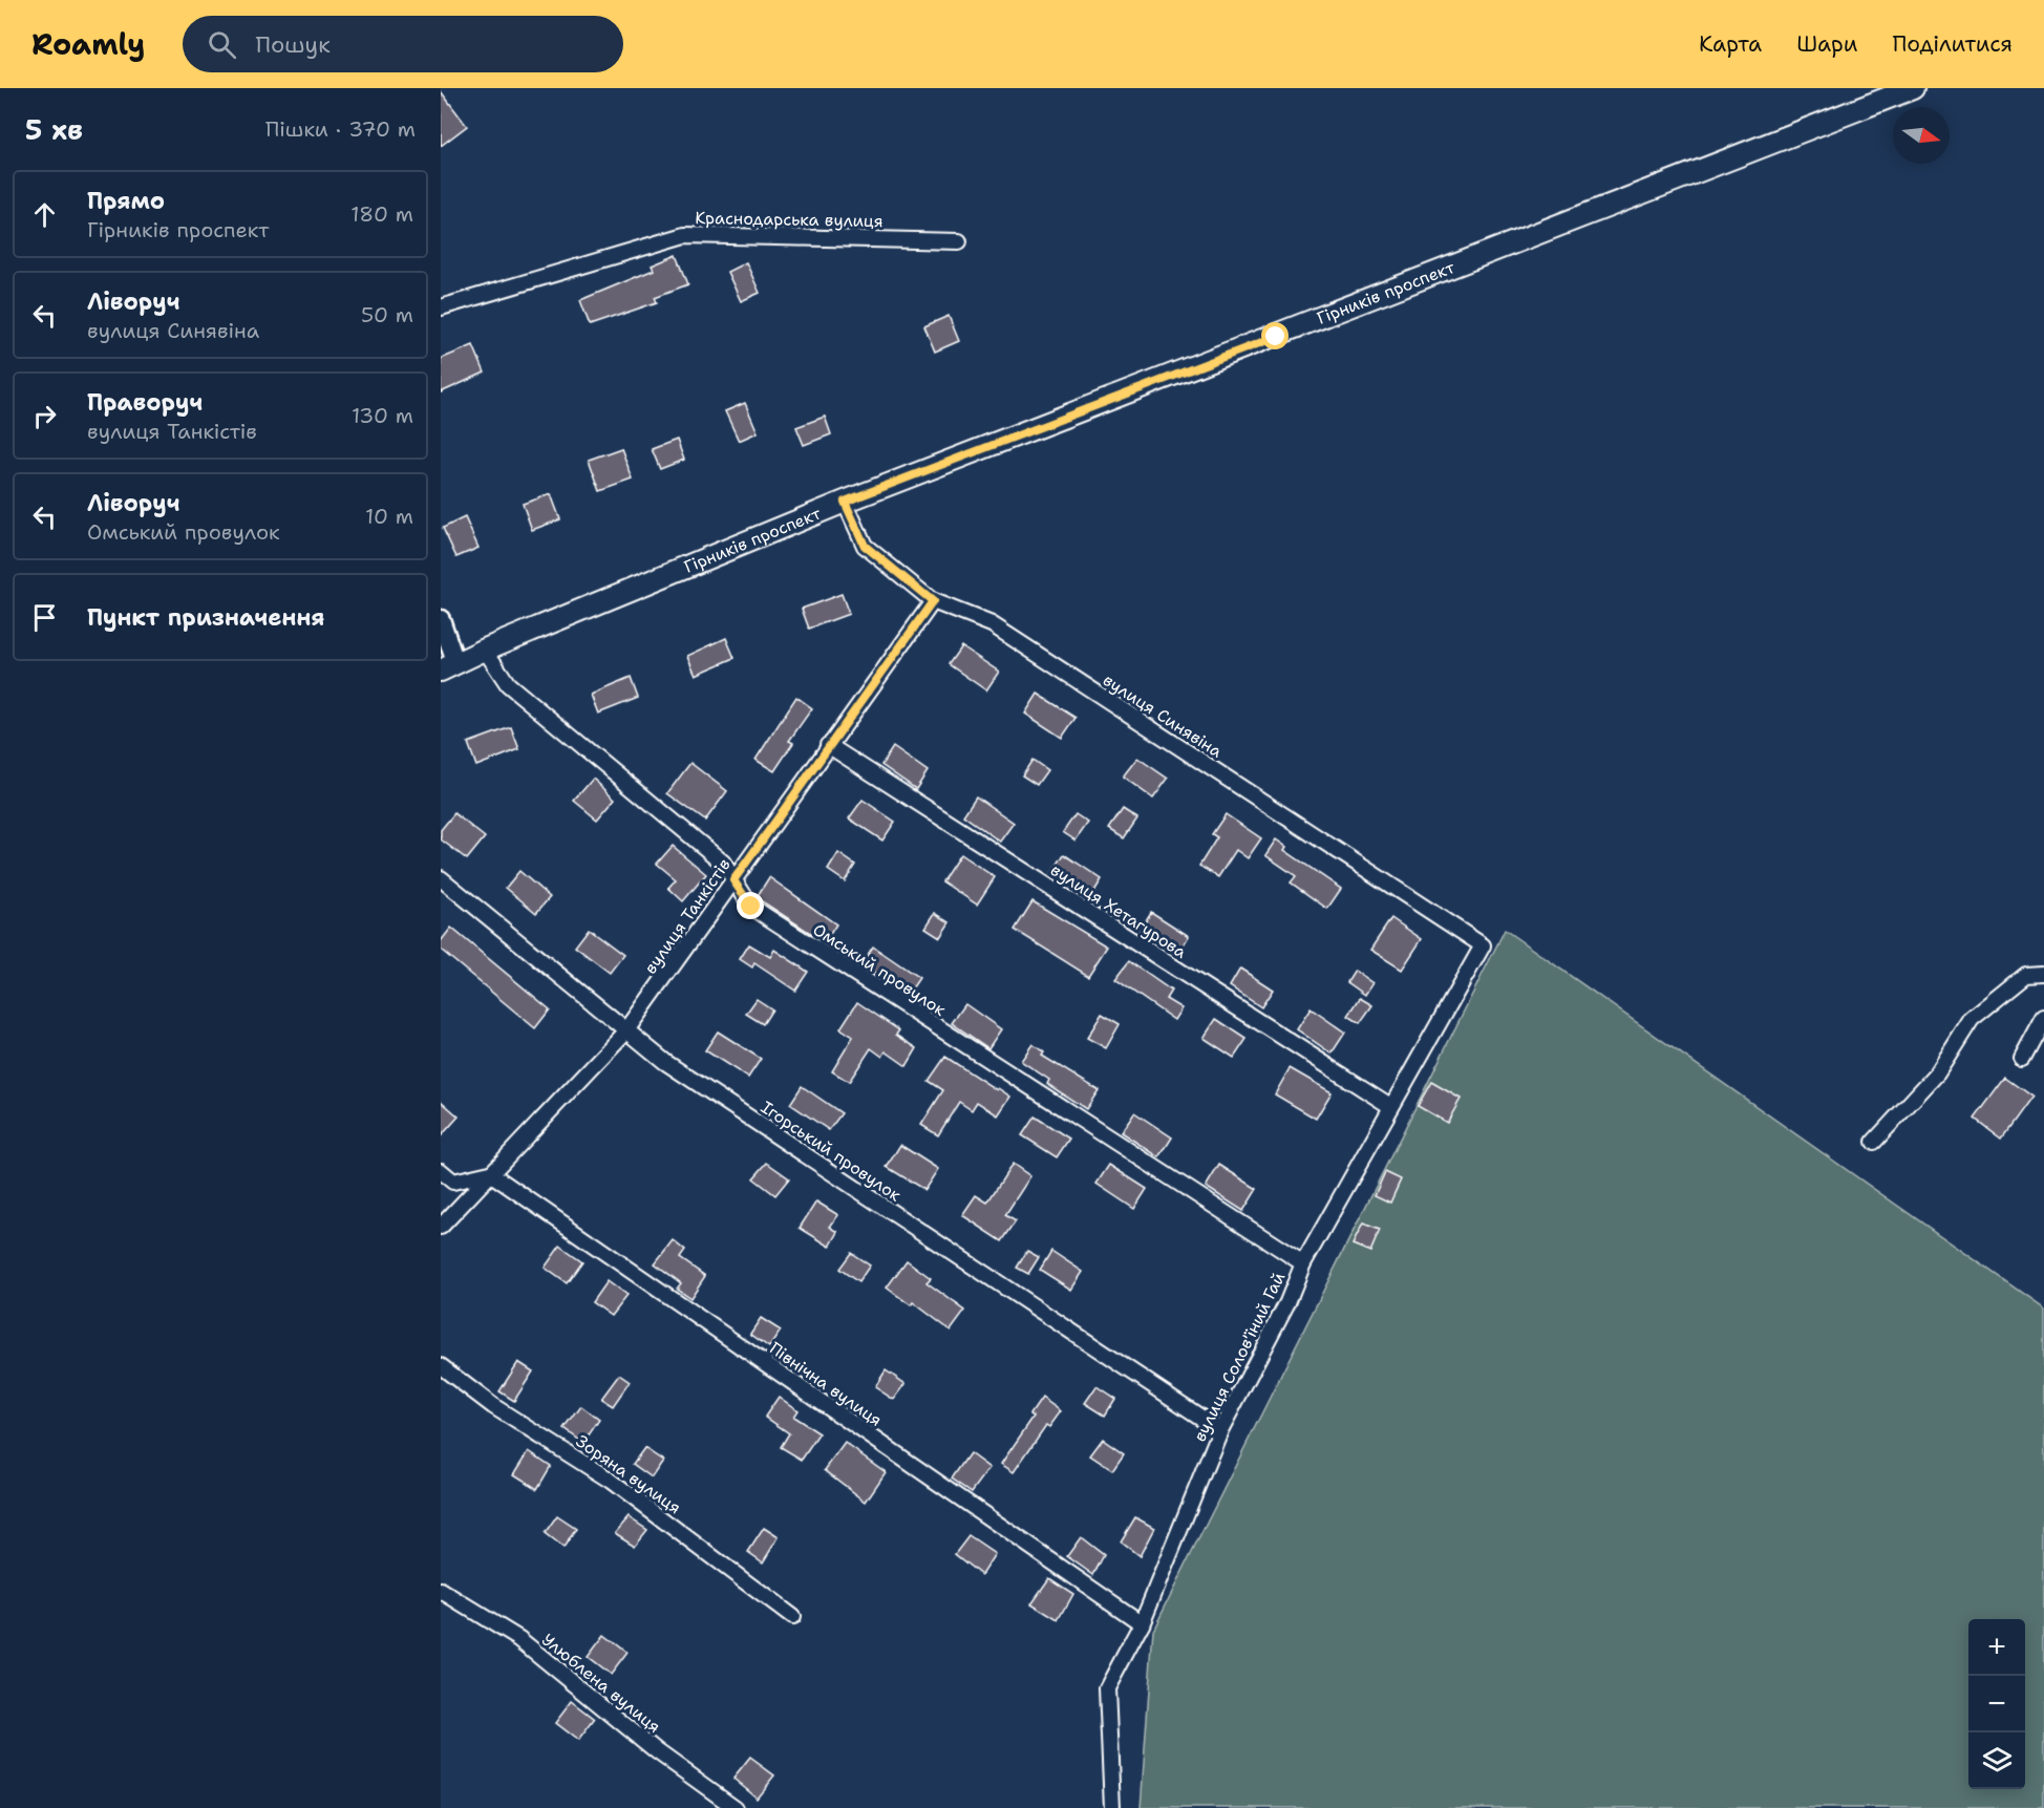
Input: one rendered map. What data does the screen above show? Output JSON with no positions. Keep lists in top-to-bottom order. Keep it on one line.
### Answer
{"streets":{"main road":["Гірників проспект"],"street":["Краснодарська вулиця","вулиця Синявіна","вулиця Хетагурова","вулиця Танкістів","Омський провулок","Ігорський провулок","вулиця Солов'їний Гай","Північна вулиця","Зоряна вулиця","Улюблена вулиця"]},"crossings":[["Гірників проспект","вулиця Синявіна"],["Гірників проспект","Омський провулок"],["вулиця Синявіна","вулиця Танкістів"],["вулиця Синявіна","вулиця Солов'їний Гай"],["вулиця Хетагурова","вулиця Танкістів"],["вулиця Хетагурова","вулиця Солов'їний Гай"],["вулиця Танкістів","Омський провулок"],["вулиця Танкістів","Ігорський провулок"],["вулиця Танкістів","Північна вулиця"],["Омський провулок","вулиця Солов'їний Гай"],["Ігорський провулок","вулиця Солов'їний Гай"],["вулиця Солов'їний Гай","Північна вулиця"]],"north":"right","page":{"header":"Roamly","search":"Пошук","nav":["Карта","Шари","Поділитися"],"heading":["5 хв","Пішки · 370 m"],"list":[["Прямо","Гірників проспект","180 m"],["Ліворуч","вулиця Синявіна","50 m"],["Праворуч","вулиця Танкістів","130 m"],["Ліворуч","Омський провулок","10 m"],"Пункт призначення"],"map_buttons":["+","−"]}}
